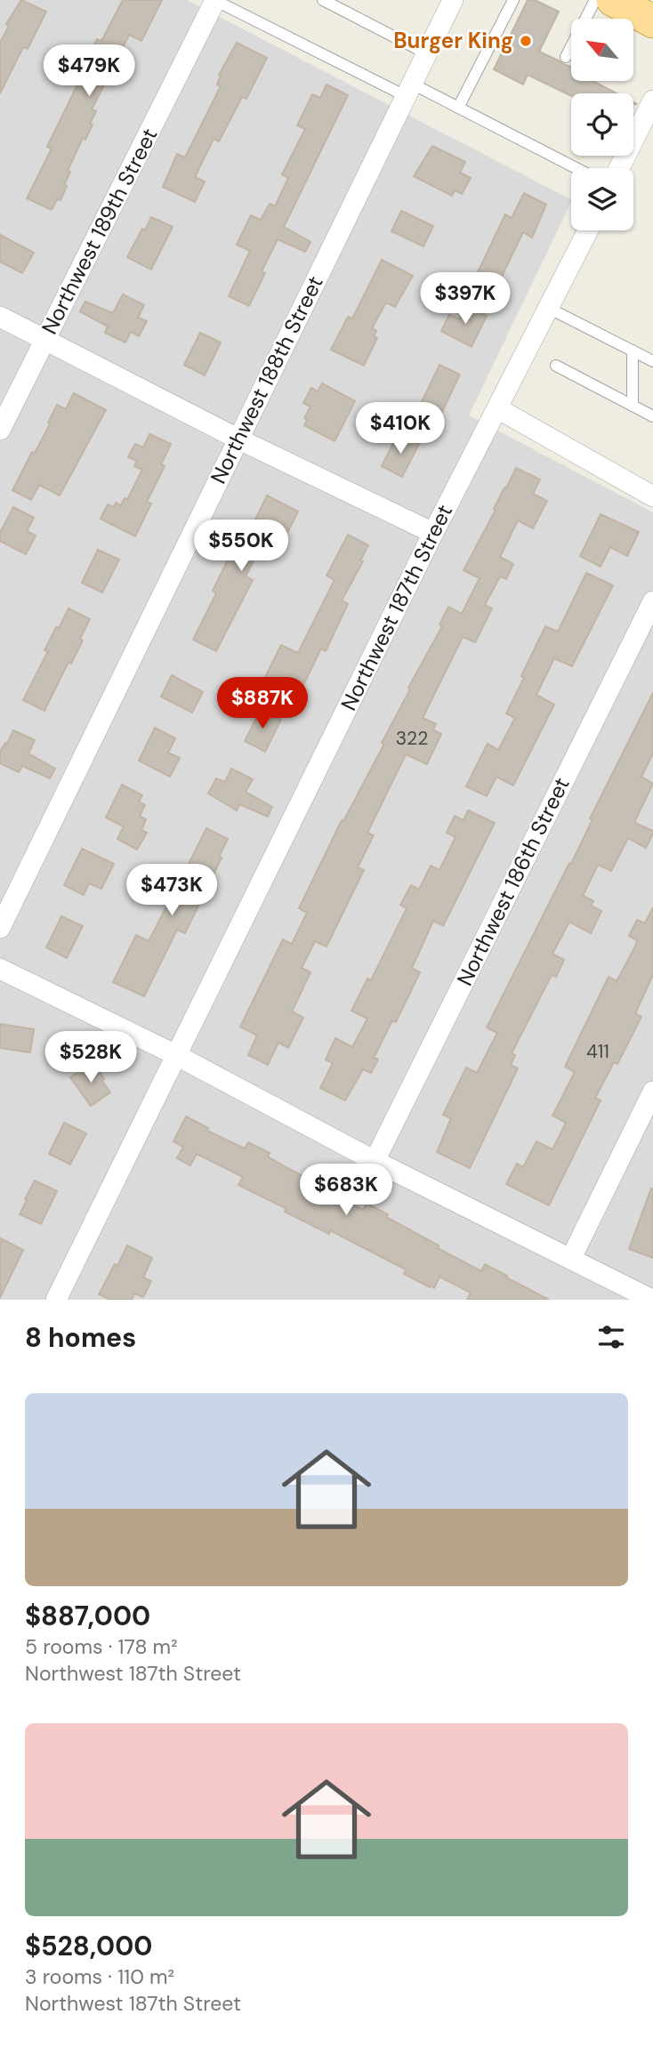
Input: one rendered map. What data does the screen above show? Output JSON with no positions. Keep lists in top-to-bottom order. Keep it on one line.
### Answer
{"streets":{"street":["Northwest 189th Street","Northwest 188th Street","Northwest 187th Street","Northwest 186th Street"]},"places":["Burger King"],"house_numbers":["322","411"],"north":"top left","page":{"price":["$479K","$397K","$410K","$550K","$887K","$473K","$528K","$683K"],"heading":"8 homes","list":[{"name":"$887,000","note":"5 rooms · 178 m² · Northwest 187th Street"},{"name":"$528,000","note":"3 rooms · 110 m² · Northwest 187th Street"}]}}
